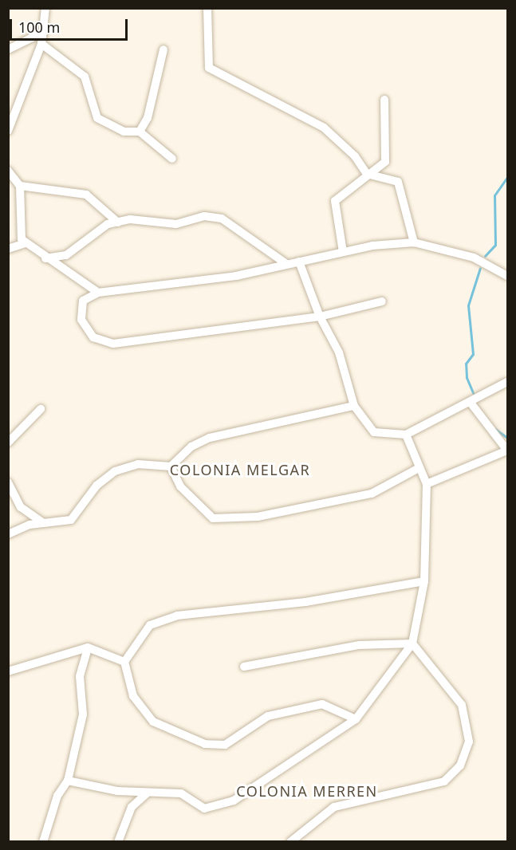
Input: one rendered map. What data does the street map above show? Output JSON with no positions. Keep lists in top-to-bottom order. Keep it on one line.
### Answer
{"districts":["COLONIA MELGAR","COLONIA MERREN"],"scale_bar":"100 m"}
